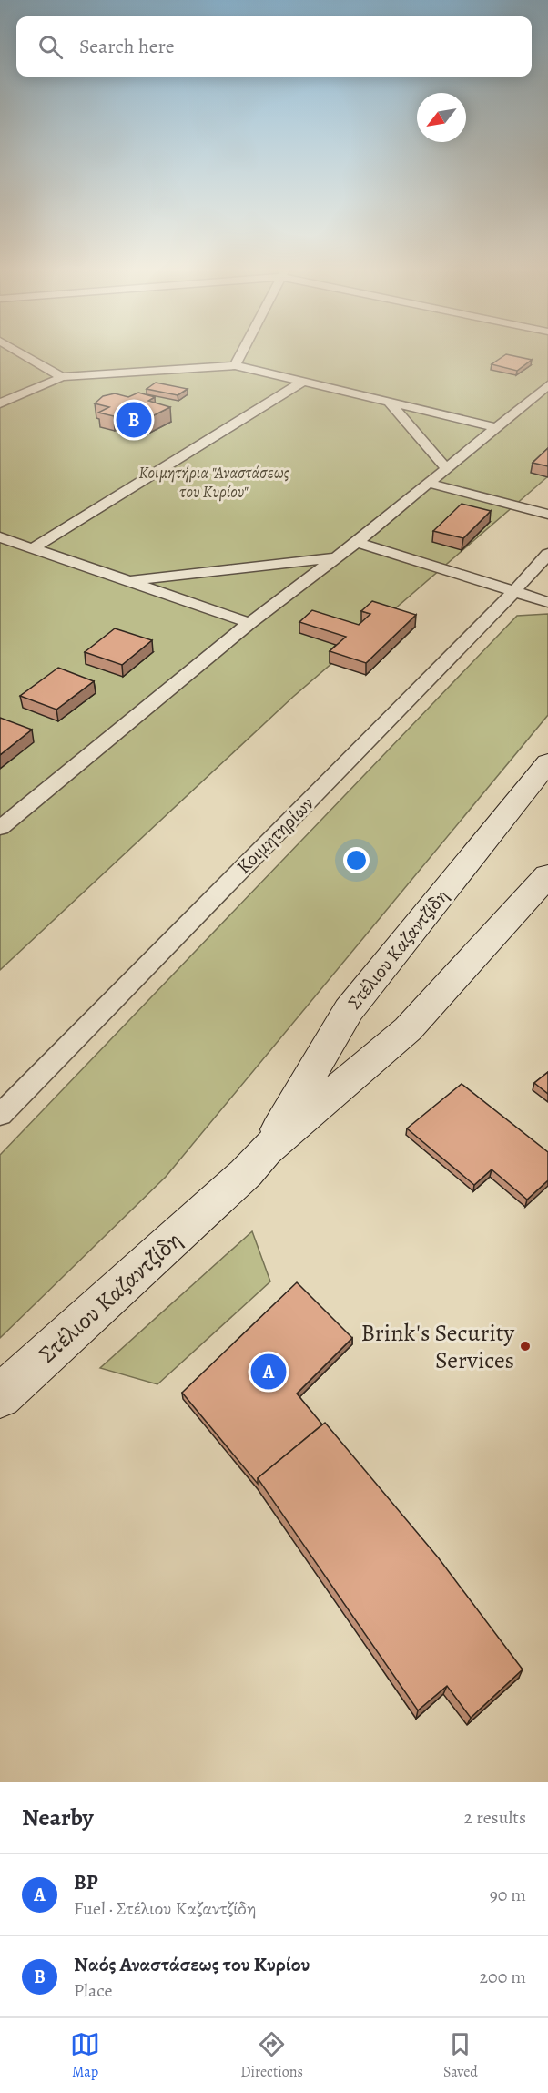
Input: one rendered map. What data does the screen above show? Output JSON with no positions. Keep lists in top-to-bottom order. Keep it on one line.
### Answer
{"streets":{"main road":["Στέλιου Καζαντζίδη"],"lane":["Κοιμητηρίων"]},"parks":["Κοιμητήρια \"Αναστάσεως του Κυρίου\""],"places":["Brink's Security Services"],"north":"bottom left","page":{"search":"Search here","pins":["B","A"],"heading":["Nearby","2 results"],"list":[{"mark":"A","name":"BP","note":"Fuel · Στέλιου Καζαντζίδη","value":"90 m"},{"mark":"B","name":"Ναός Αναστάσεως του Κυρίου","note":"Place","value":"200 m"}],"nav":["Map","Directions","Saved"]}}
